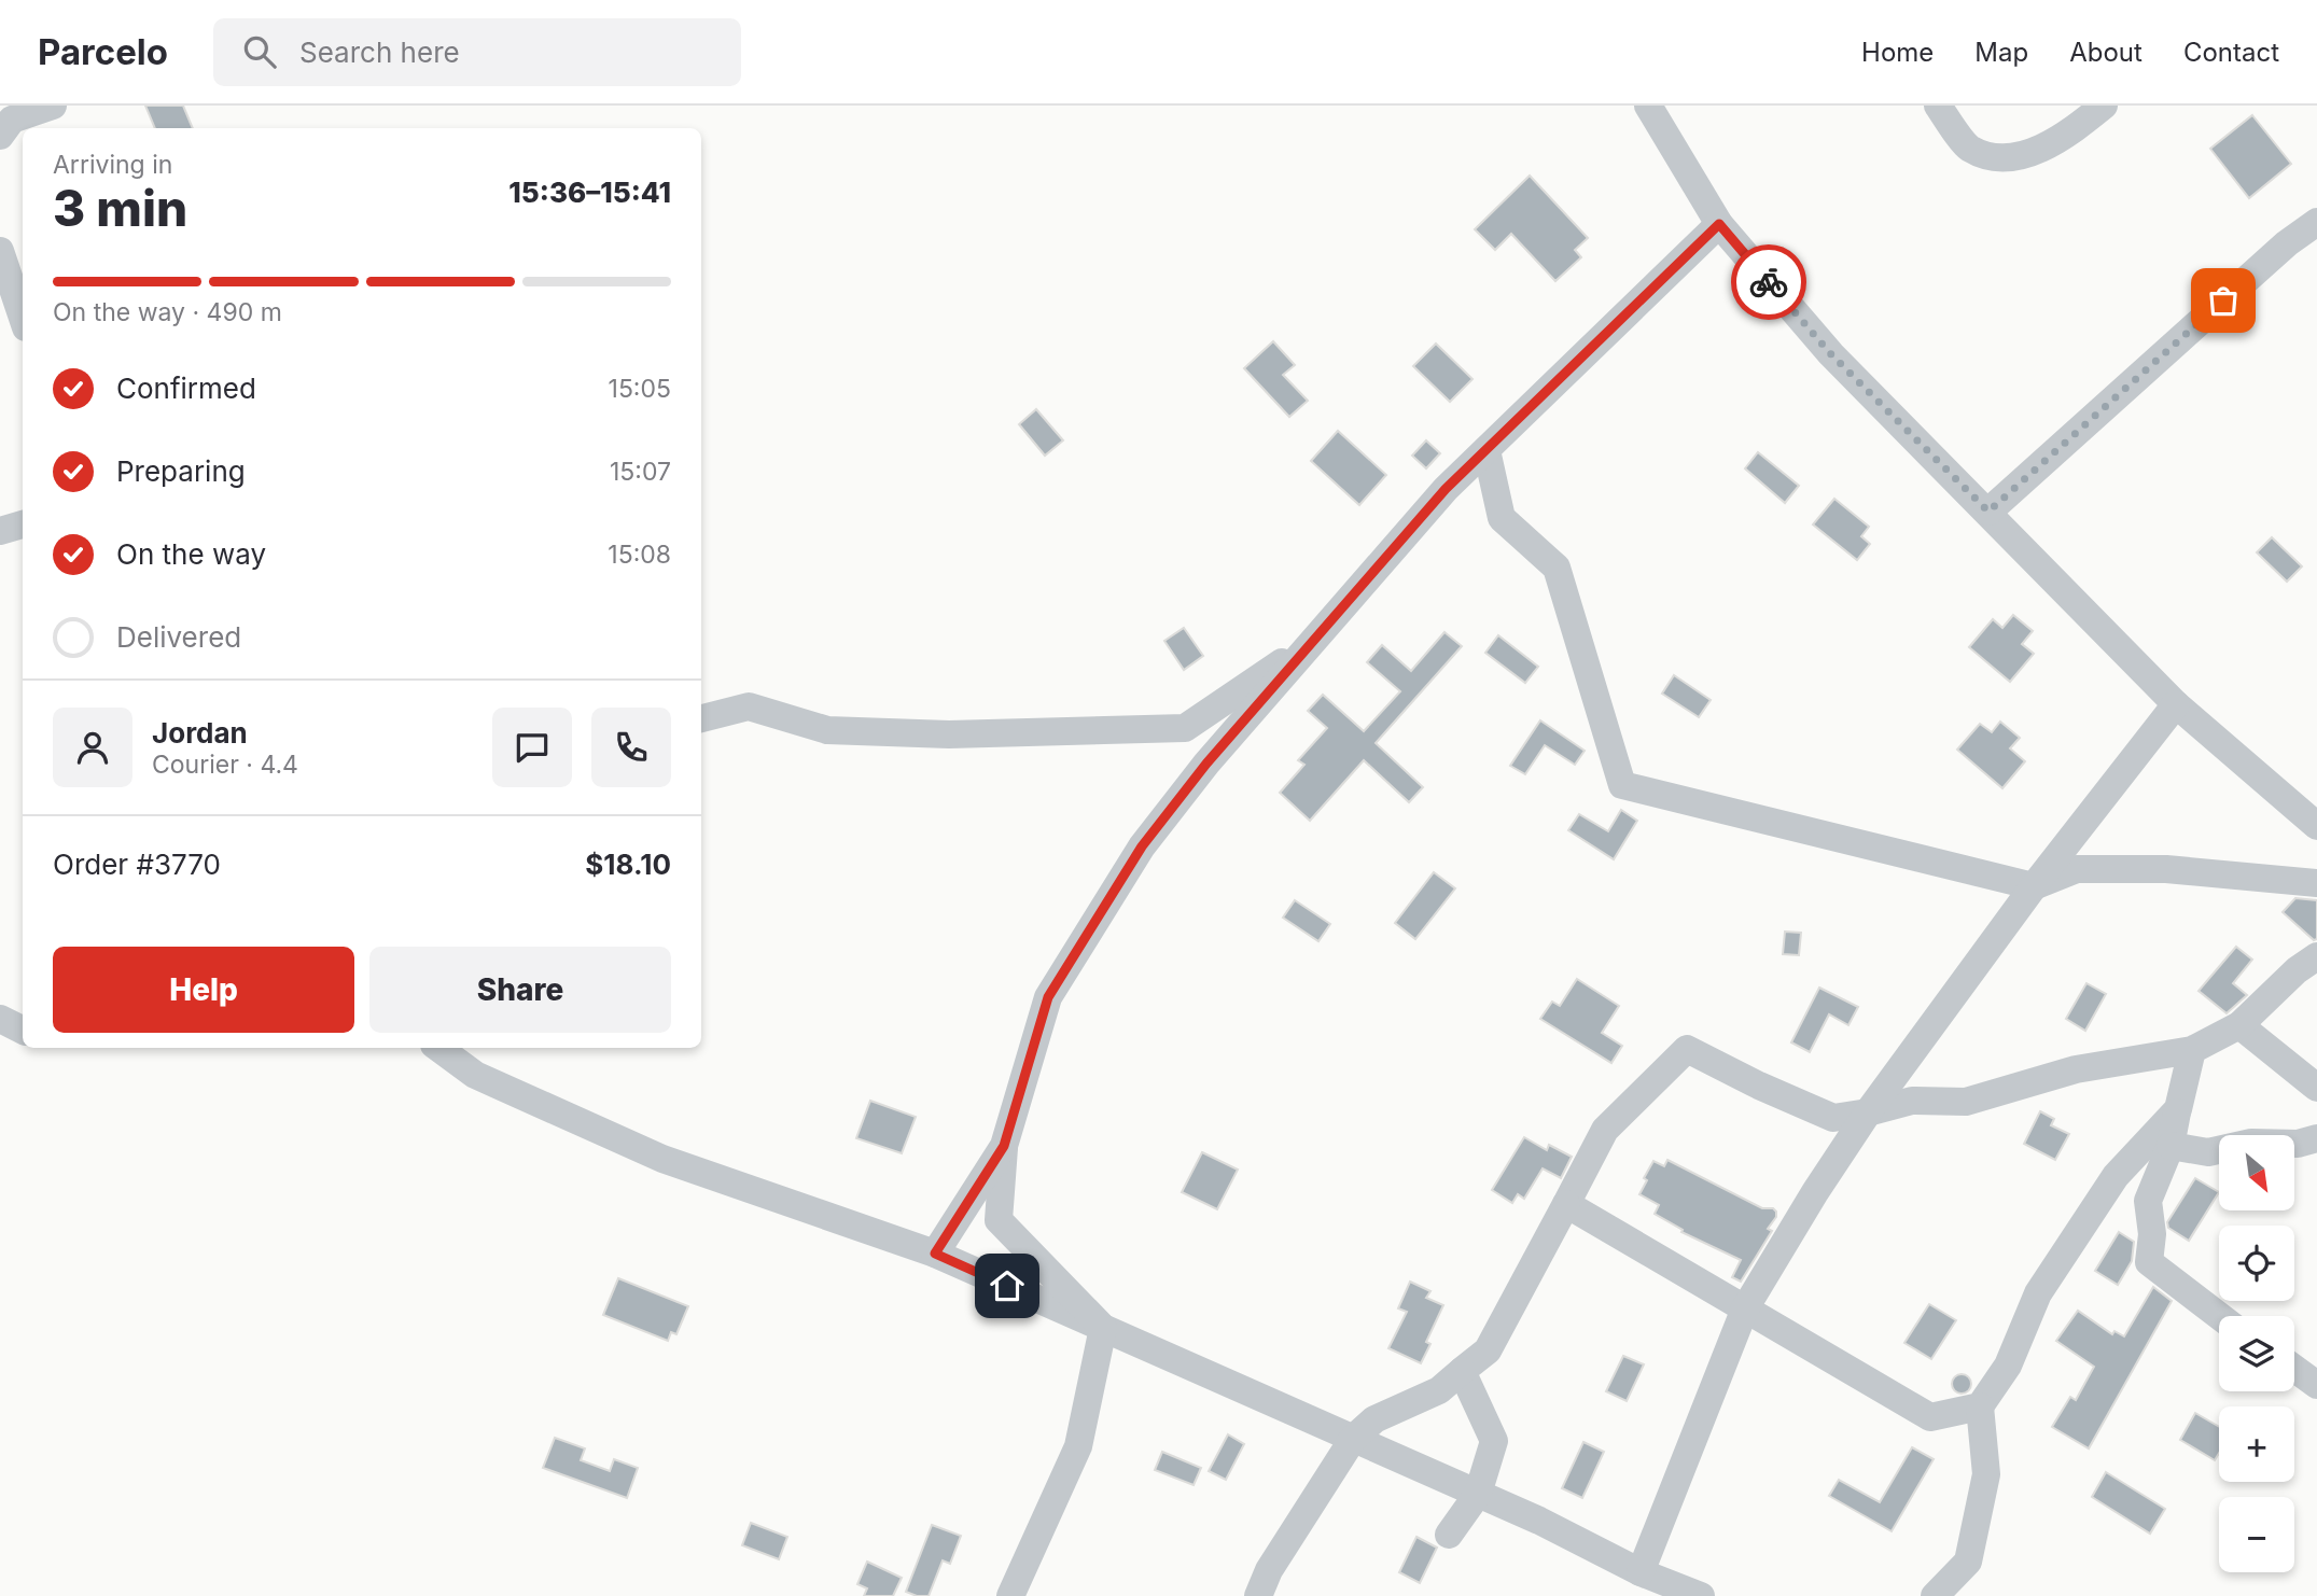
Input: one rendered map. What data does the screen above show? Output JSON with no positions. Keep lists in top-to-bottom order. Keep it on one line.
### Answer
{"north":"bottom right","page":{"header":"Parcelo","search":"Search here","nav":["Home","Map","About","Contact"],"heading":["3 min","Arriving in","15:36–15:41"],"panel":["Jordan","Courier · 4.4","Order #3770","$18.10"],"bar":"On the way · 490 m","list":[["Confirmed","15:05"],["Preparing","15:07"],["On the way","15:08"],"Delivered"],"buttons":["Help","Share"],"map_buttons":["+","−"]}}
